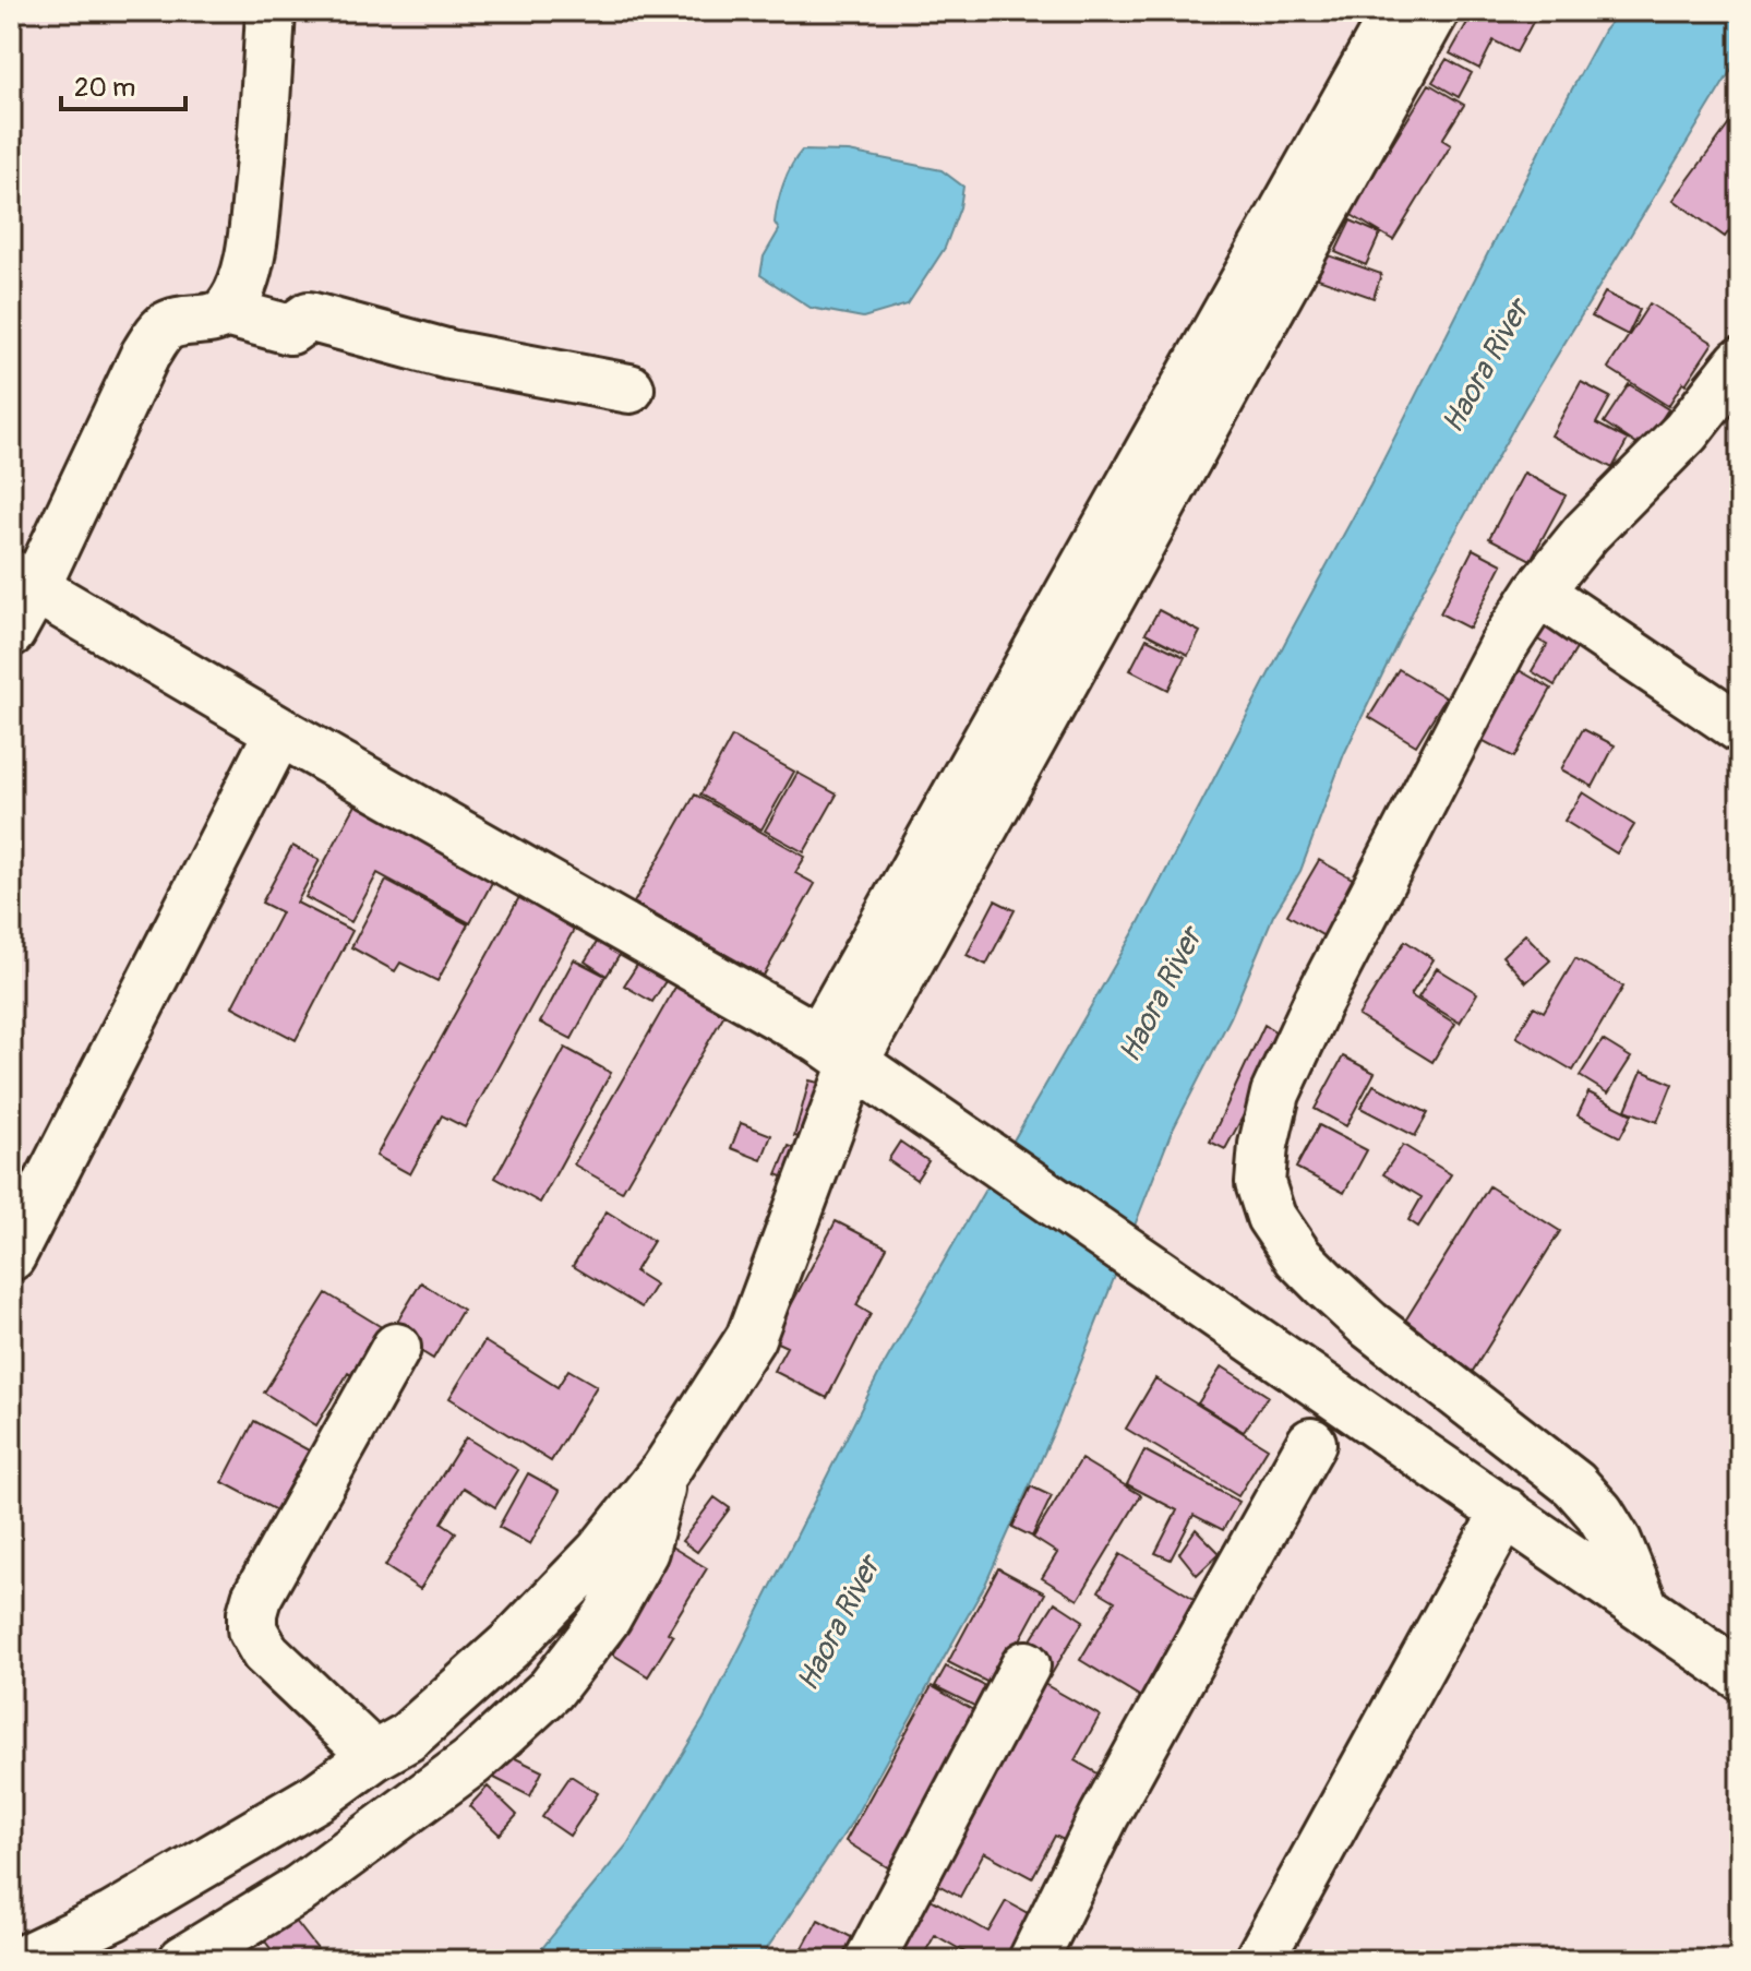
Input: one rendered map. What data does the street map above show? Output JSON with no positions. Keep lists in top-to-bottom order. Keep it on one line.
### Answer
{"water":["Haora River"],"scale_bar":"20 m"}
